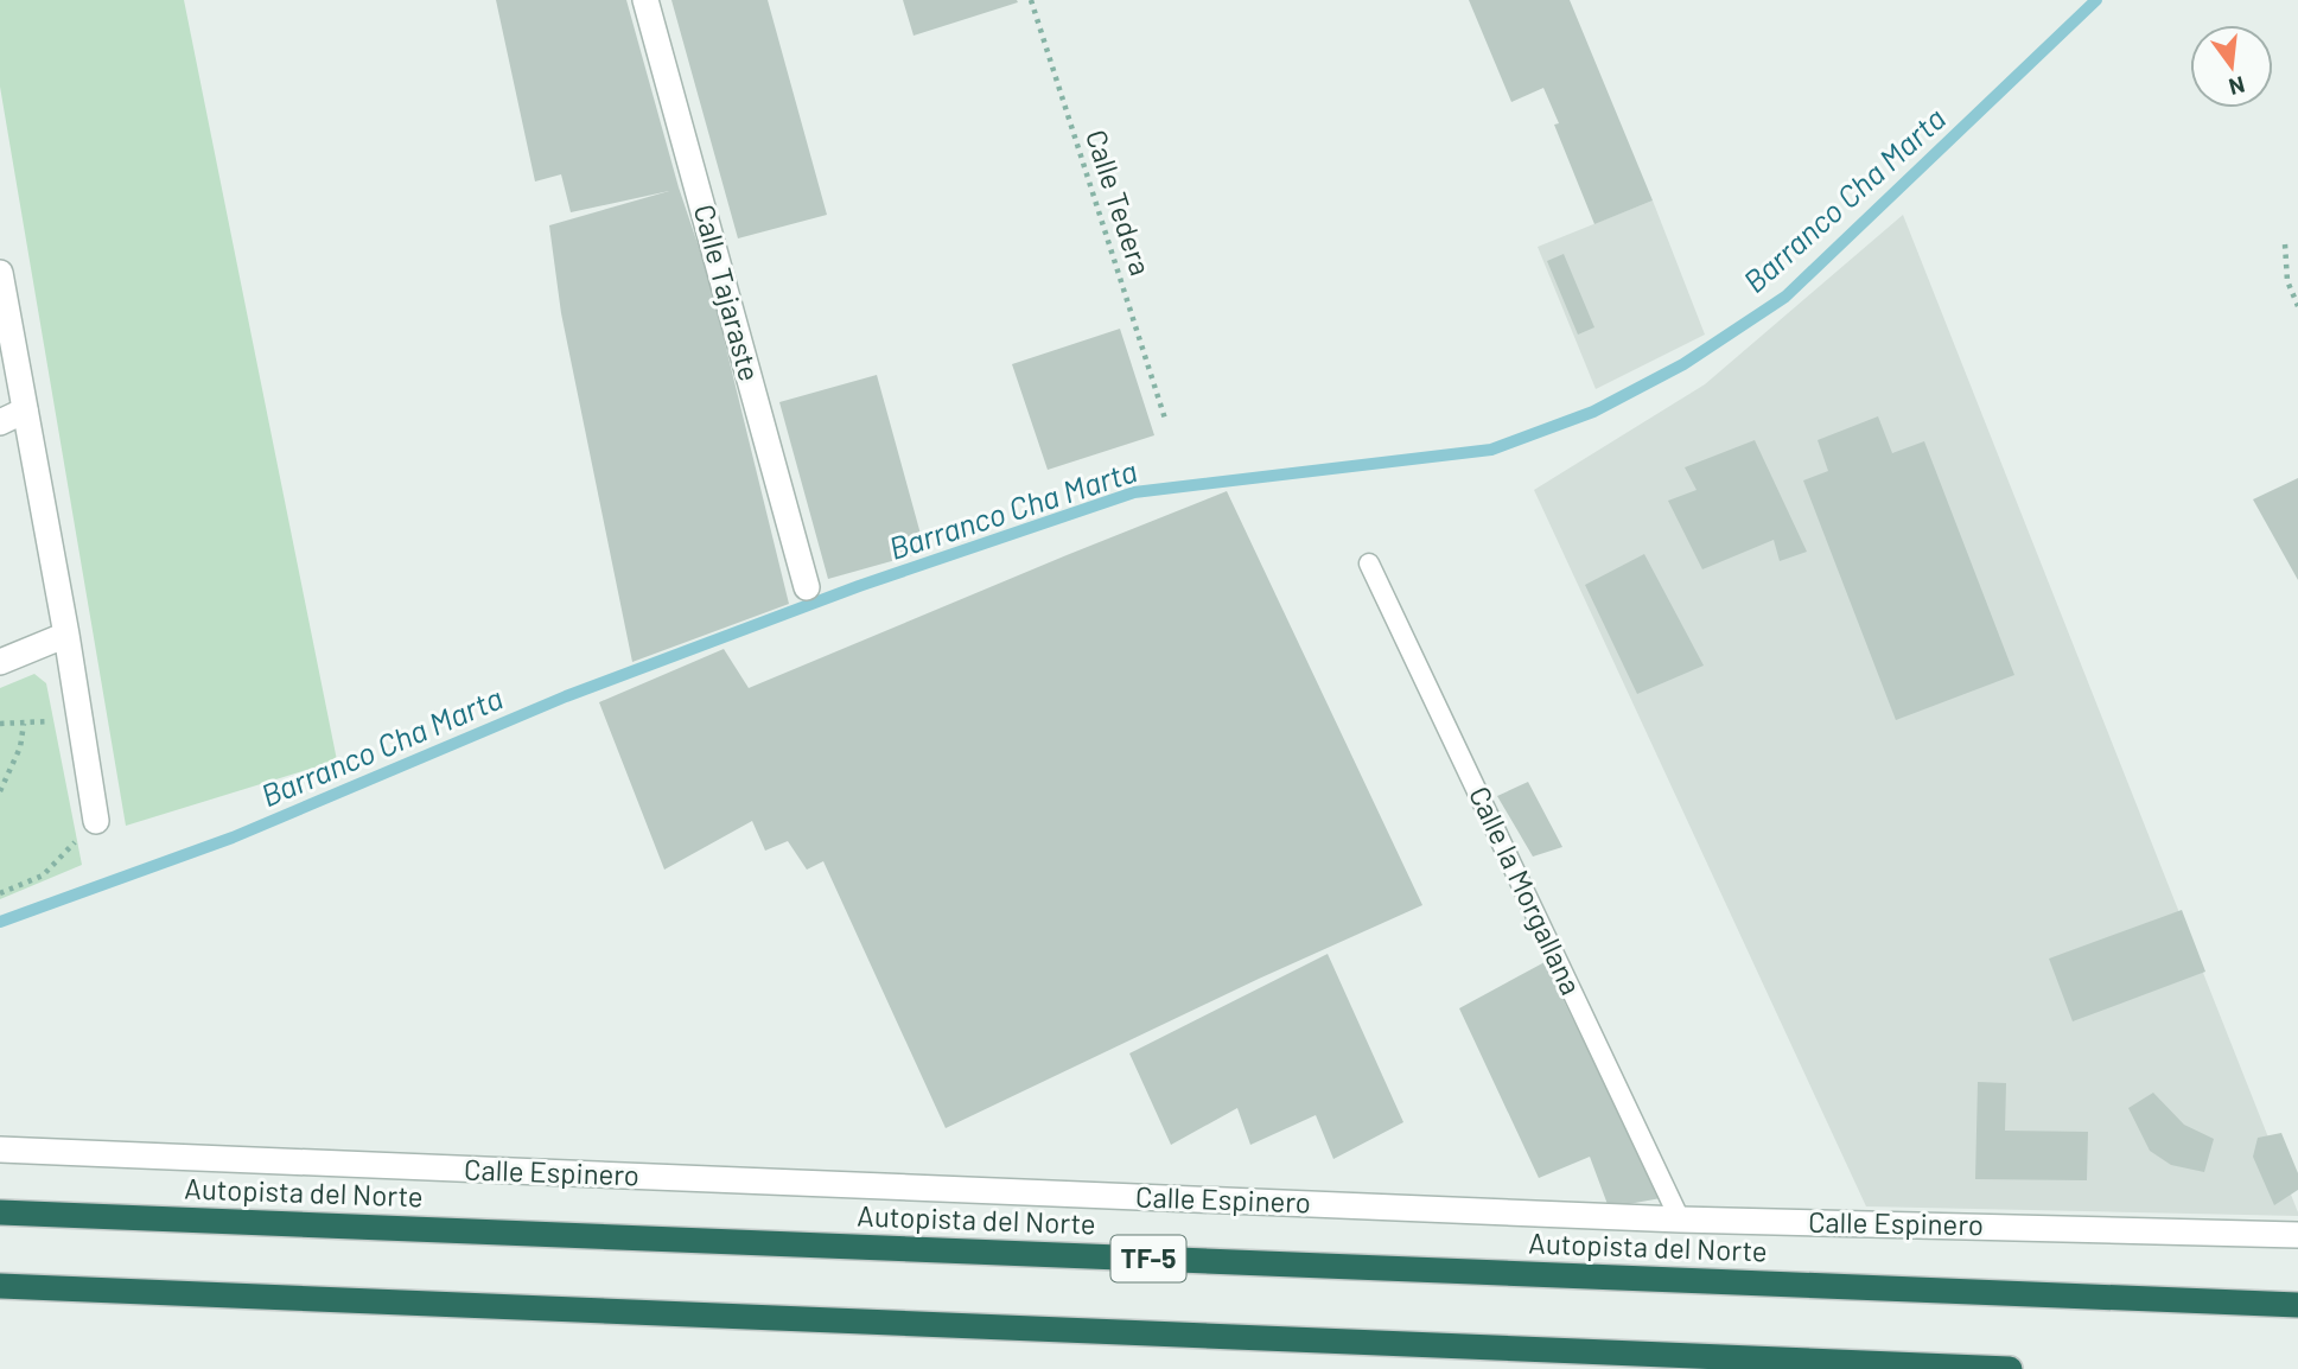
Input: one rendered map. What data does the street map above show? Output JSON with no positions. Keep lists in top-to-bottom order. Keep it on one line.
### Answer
{"streets":{"highway":["Autopista del Norte","TF-5"],"street":["Calle Tajaraste","Calle Espinero"],"lane":["Calle la Morgallana"],"path":["Calle Tedera"]},"crossings":[["Calle la Morgallana","Calle Espinero"]],"water":["Barranco Cha Marta"],"north":"bottom"}
